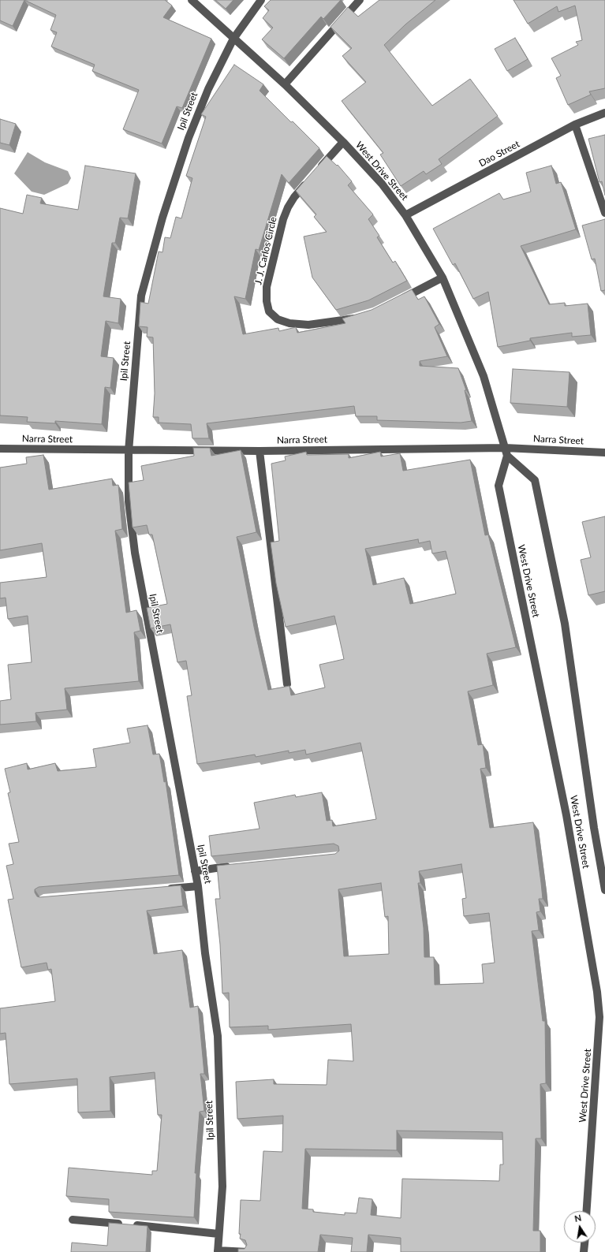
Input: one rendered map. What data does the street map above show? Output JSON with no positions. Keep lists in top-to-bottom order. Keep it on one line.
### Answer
{"streets":{"street":["Ipil Street","Dao Street","West Drive Street","J. J. Carlos Circle","Narra Street"]},"crossings":[["Ipil Street","West Drive Street"],["Ipil Street","Narra Street"],["Dao Street","West Drive Street"],["West Drive Street","J. J. Carlos Circle"],["West Drive Street","Narra Street"]],"north":"top"}
